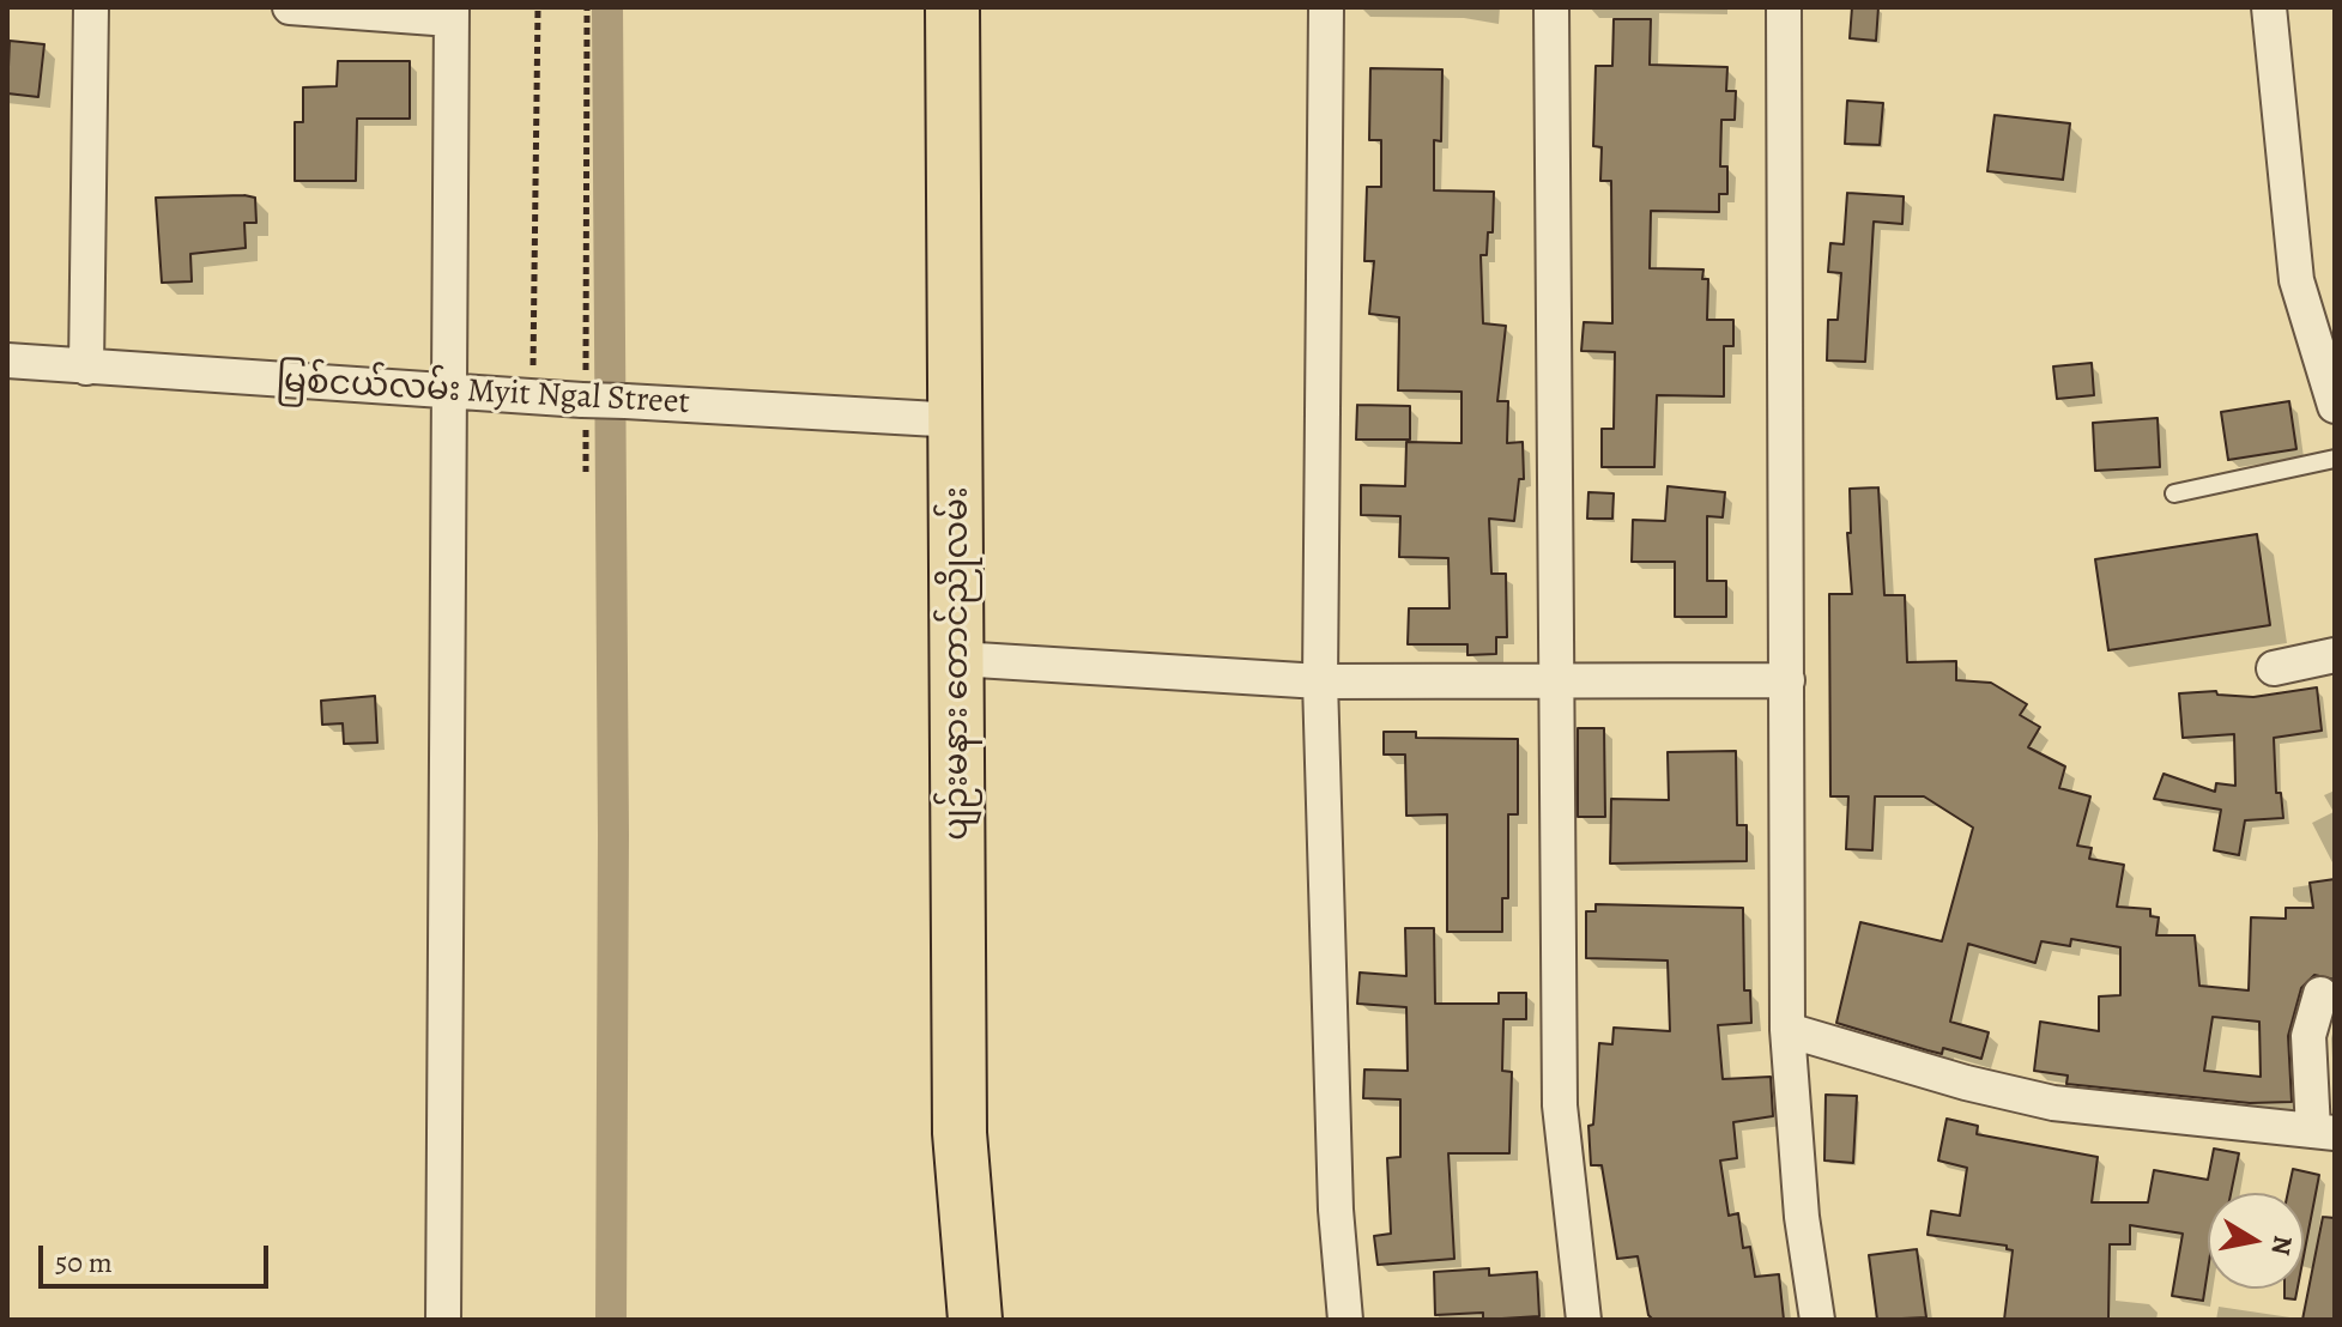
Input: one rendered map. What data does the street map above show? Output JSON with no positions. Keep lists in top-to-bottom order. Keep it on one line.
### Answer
{"streets":{"main road":["ပျဉ်းမနား တောင်ညိုလမ်း"],"street":["မြစ်ငယ်လမ်း Myit Ngal Street"]},"crossings":[["မြစ်ငယ်လမ်း Myit Ngal Street","ပျဉ်းမနား တောင်ညိုလမ်း"]],"scale_bar":"50 m","north":"right"}
